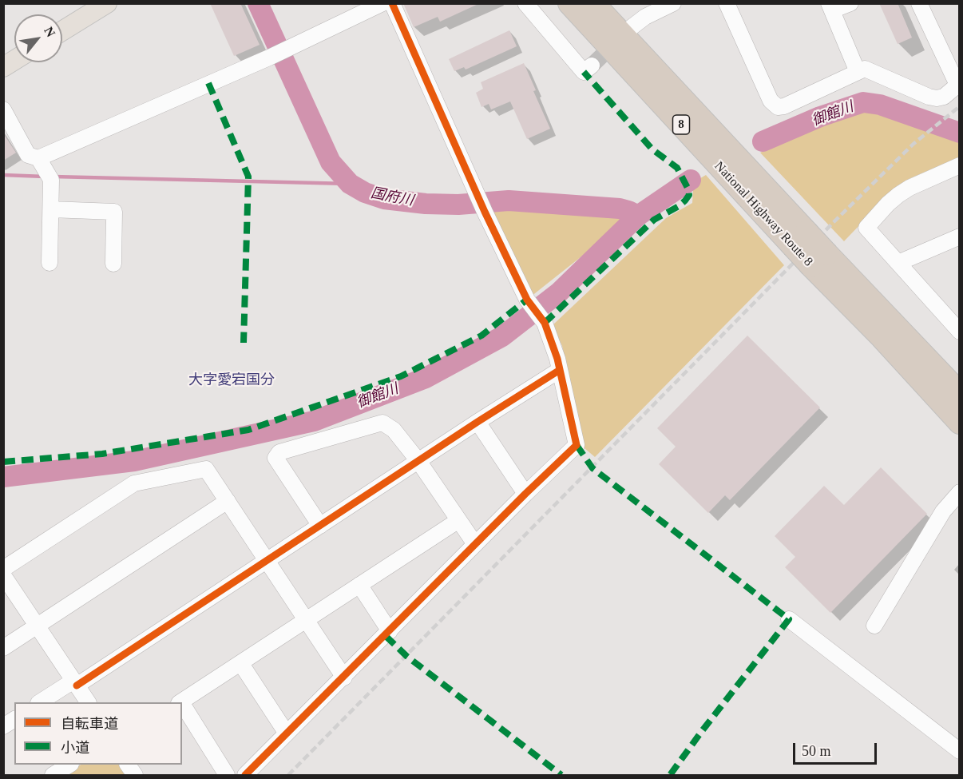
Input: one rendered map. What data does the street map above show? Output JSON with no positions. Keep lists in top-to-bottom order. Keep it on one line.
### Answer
{"streets":{"highway":["8","National Highway Route 8"]},"districts":["大字愛宕国分"],"water":["御館川","国府川"],"legend":["自転車道","小道"],"scale_bar":"50 m","north":"top right"}
